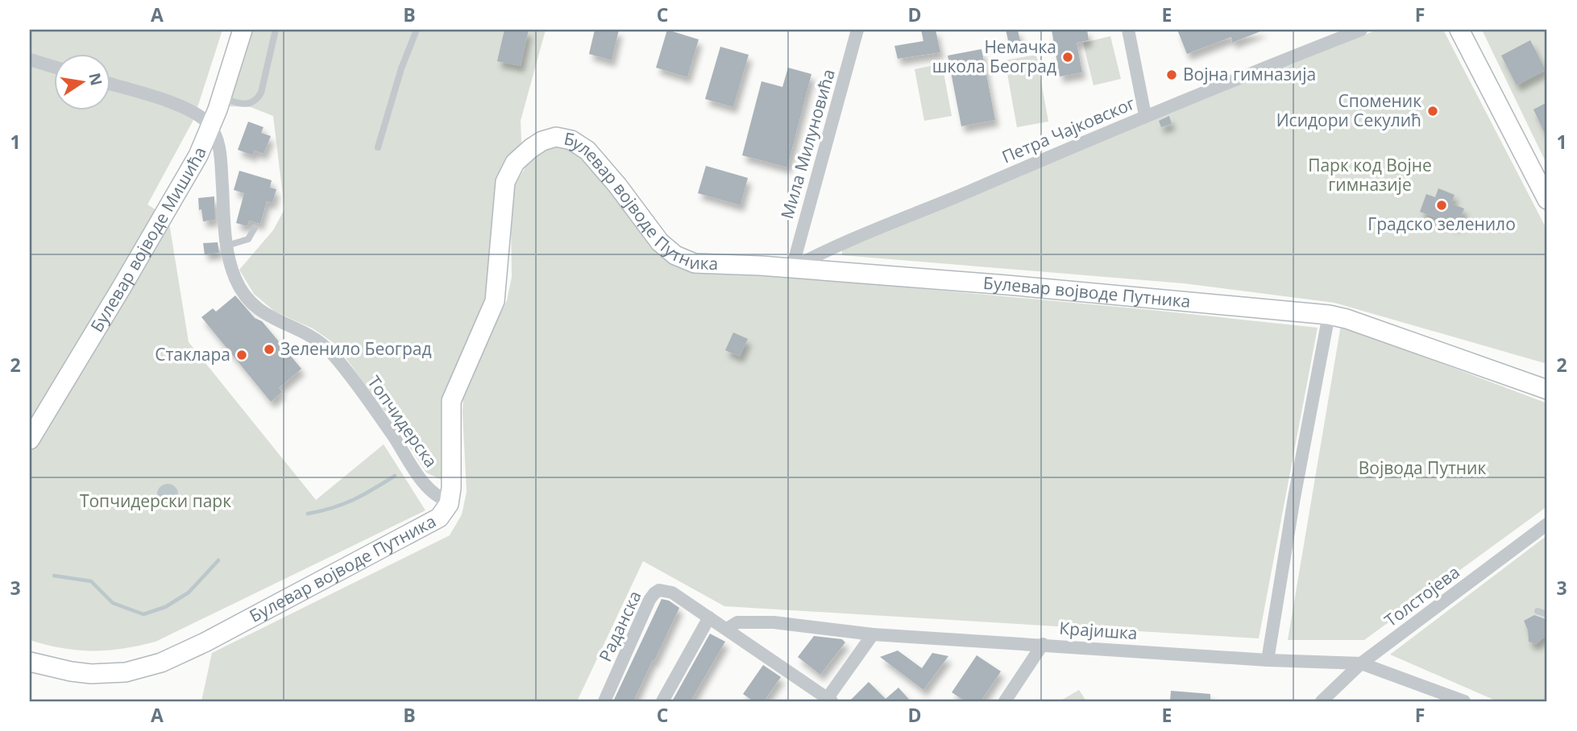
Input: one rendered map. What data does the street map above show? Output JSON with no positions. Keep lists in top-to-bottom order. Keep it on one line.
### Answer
{"streets":{"street":["Петра Чајковског","Мила Милуновића","Булевар војводе Путника","Булевар војводе Мишића","Топчидерска","Толстојева","Раданска","Крајишка"]},"crossings":[["Петра Чајковског","Мила Милуновића"],["Петра Чајковског","Булевар војводе Путника"],["Мила Милуновића","Булевар војводе Путника"],["Булевар војводе Путника","Топчидерска"],["Булевар војводе Мишића","Топчидерска"],["Толстојева","Крајишка"],["Раданска","Крајишка"]],"parks":["Парк код Војне гимназије","Војвода Путник","Топчидерски парк"],"places":["Немачка школа Београд","Војна гимназија","Споменик Исидори Секулић","Градско зеленило","Зеленило Београд","Стаклара"],"north":"right","grid":{"columns":["A","B","C","D","E","F"],"rows":["1","2","3"]}}
